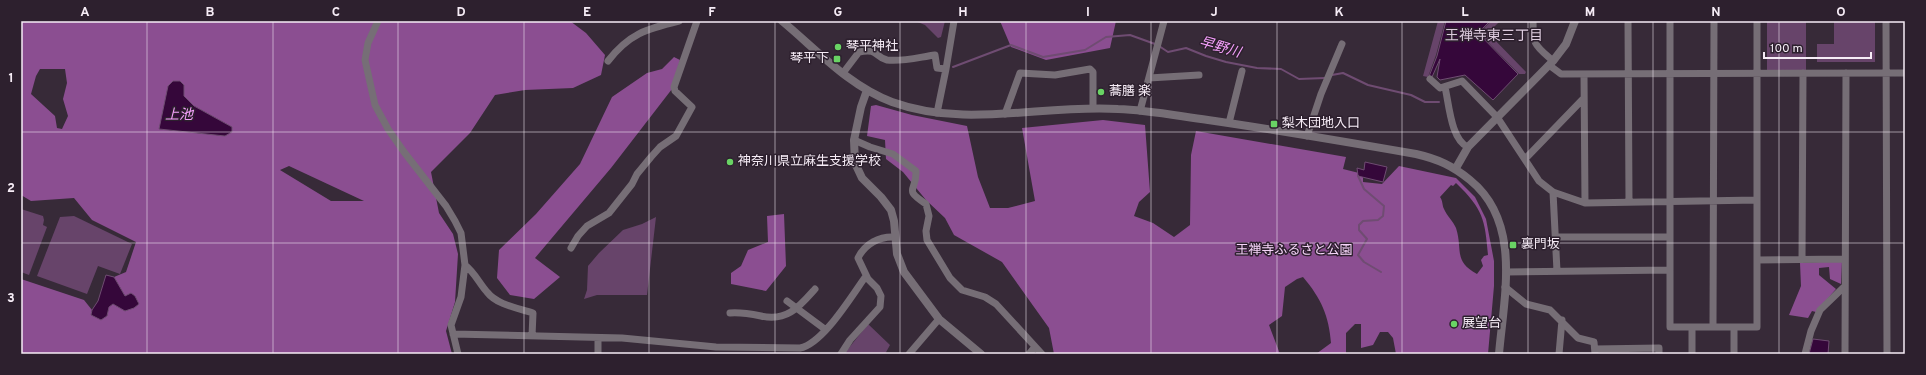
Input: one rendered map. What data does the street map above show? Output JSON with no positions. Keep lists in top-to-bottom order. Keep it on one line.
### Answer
{"districts":["王禅寺東三丁目"],"water":["早野川","上池"],"parks":["王禅寺ふるさと公園"],"places":{"other":["琴平神社","蕎膳 楽","神奈川県立麻生支援学校","展望台"],"transit":["琴平下","梨木団地入口","裏門坂"]},"scale_bar":"100 m","grid":{"columns":["A","B","C","D","E","F","G","H","I","J","K","L","M","N","O"],"rows":["1","2","3"]}}
